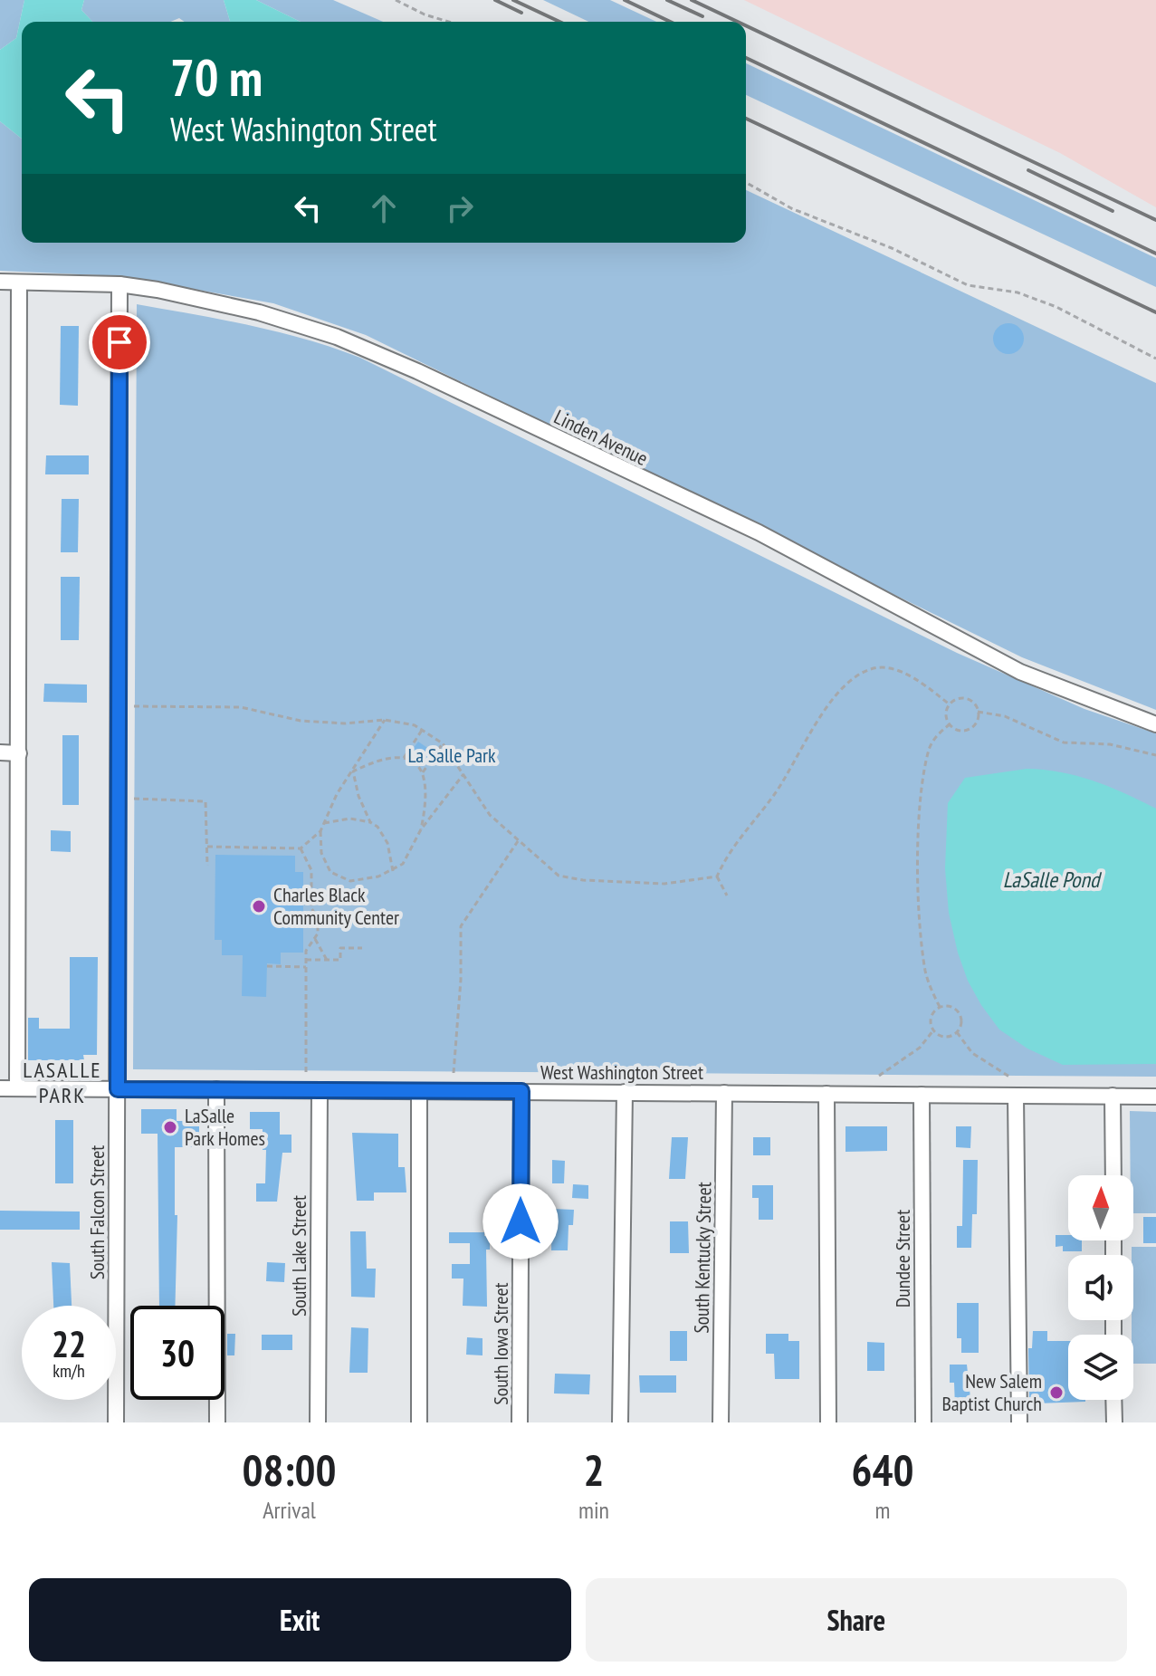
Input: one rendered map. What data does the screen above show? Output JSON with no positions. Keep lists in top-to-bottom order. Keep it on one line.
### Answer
{"streets":{"street":["Linden Avenue","West Washington Street","South Falcon Street","South Lake Street","South Kentucky Street","Dundee Street","South Iowa Street"]},"crossings":[["Linden Avenue","South Falcon Street"],["West Washington Street","South Falcon Street"],["West Washington Street","South Lake Street"],["West Washington Street","South Kentucky Street"],["West Washington Street","Dundee Street"],["West Washington Street","South Iowa Street"]],"districts":["LASALLE PARK"],"water":["LaSalle Pond"],"parks":["La Salle Park"],"places":["Charles Black Community Center","LaSalle Park Homes","New Salem Baptist Church"],"north":"top","page":{"turn":["70 m","West Washington Street"],"speed":"22 km/h","limit":"30","eta":["08:00","Arrival","2","min","640","m"],"buttons":["Exit","Share"]}}
